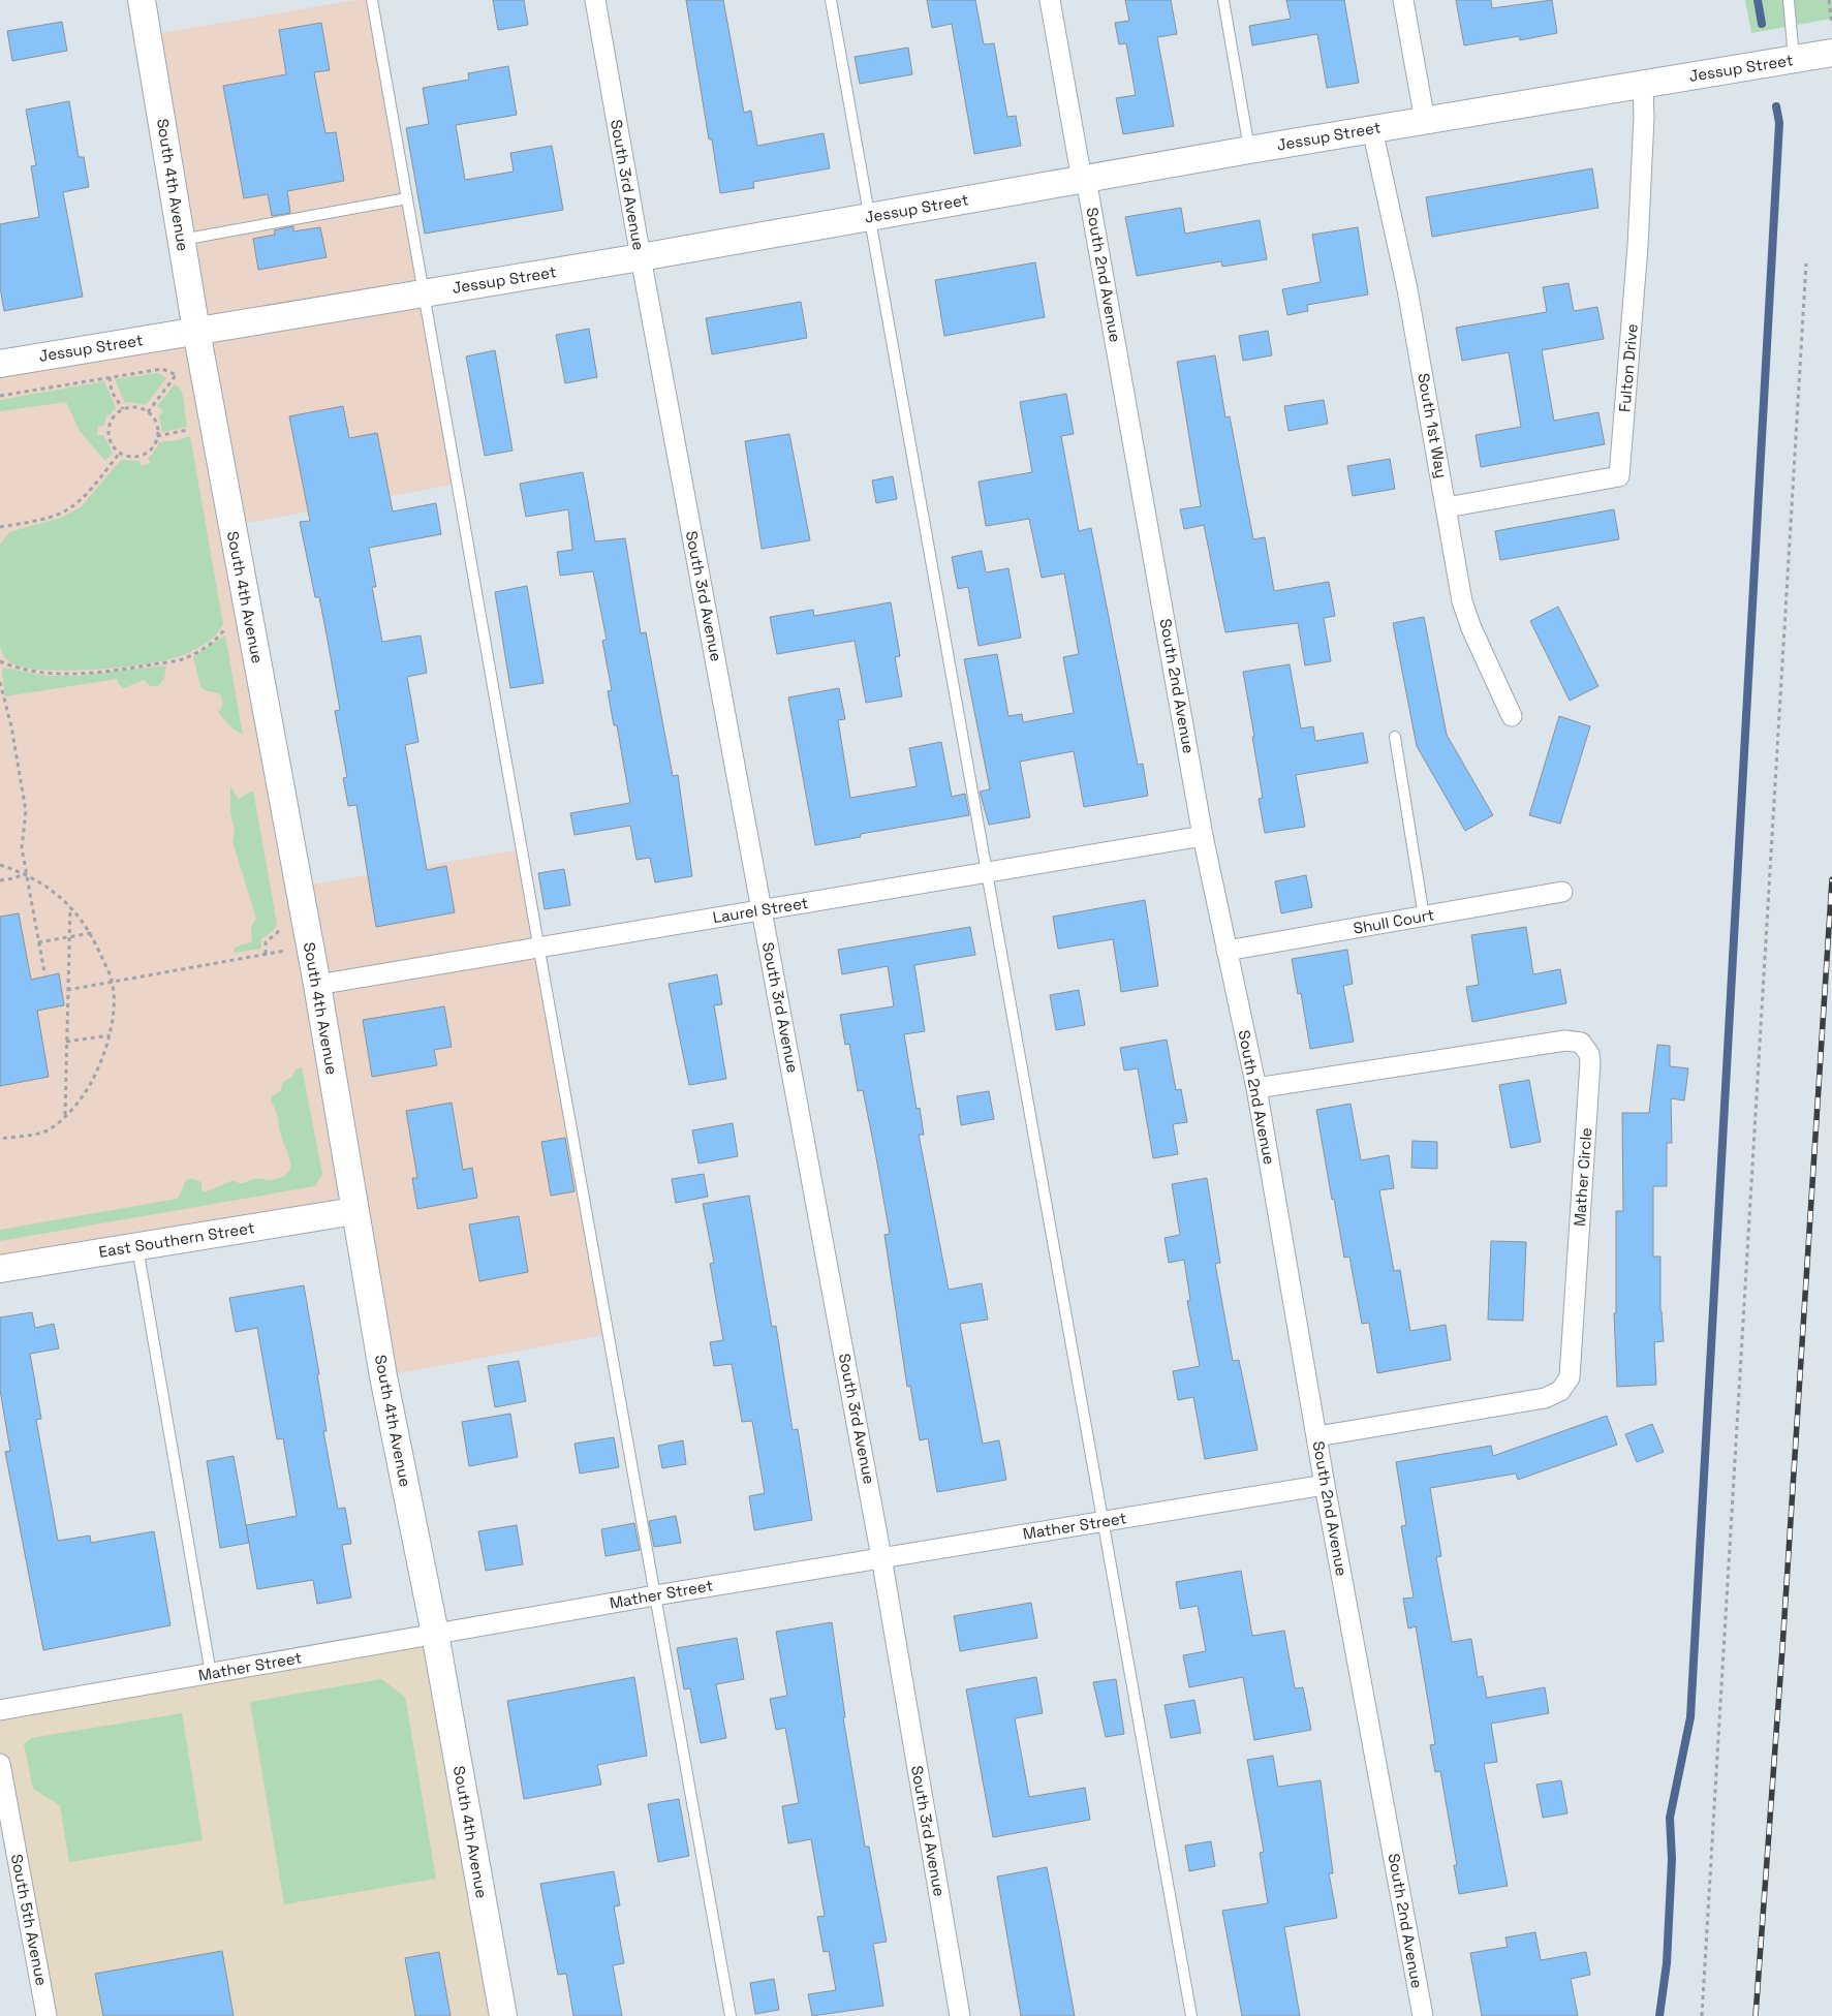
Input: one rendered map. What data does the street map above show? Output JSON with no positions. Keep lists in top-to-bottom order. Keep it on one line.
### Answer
{"streets":{"street":["Jessup Street","South 4th Avenue","South 3rd Avenue","South 2nd Avenue","Fulton Drive","South 1st Way","Laurel Street","Shull Court","Mather Circle","East Southern Street","Mather Street","South 5th Avenue"]},"crossings":[["Jessup Street","South 4th Avenue"],["Jessup Street","South 3rd Avenue"],["Jessup Street","South 2nd Avenue"],["Jessup Street","Fulton Drive"],["Jessup Street","South 1st Way"],["South 4th Avenue","Laurel Street"],["South 4th Avenue","East Southern Street"],["South 4th Avenue","Mather Street"],["South 3rd Avenue","Laurel Street"],["South 3rd Avenue","Mather Street"],["South 2nd Avenue","Laurel Street"],["South 2nd Avenue","Shull Court"],["South 2nd Avenue","Mather Circle"],["South 2nd Avenue","Mather Street"],["Fulton Drive","South 1st Way"]]}
